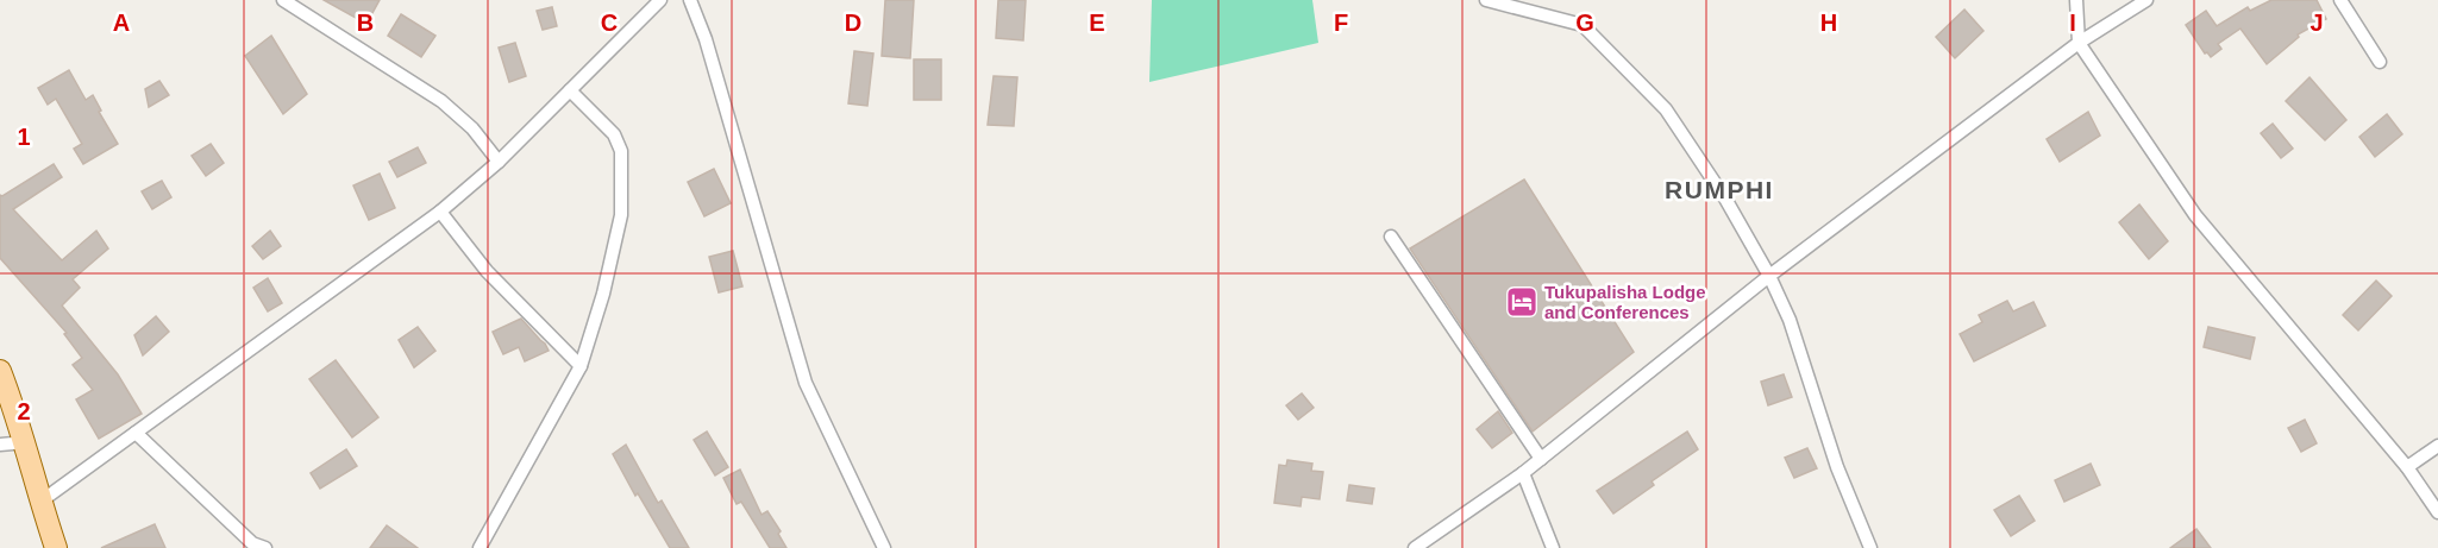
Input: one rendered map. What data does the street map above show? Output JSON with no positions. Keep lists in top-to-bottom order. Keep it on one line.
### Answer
{"districts":["RUMPHI"],"places":{"hotel":["Tukupalisha Lodge and Conferences"]},"grid":{"columns":["A","B","C","D","E","F","G","H","I","J"],"rows":["1","2"]}}
